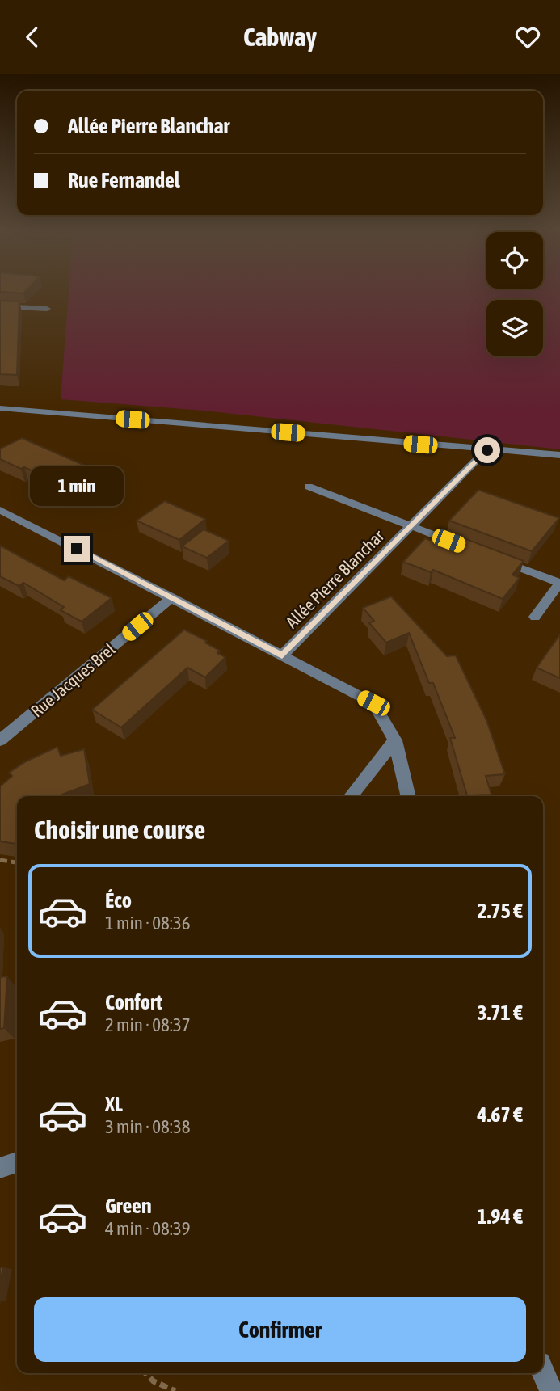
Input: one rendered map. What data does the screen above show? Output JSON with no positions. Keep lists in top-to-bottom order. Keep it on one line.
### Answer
{"streets":{"street":["Allée Pierre Blanchar","Rue Jacques Brel"]},"page":{"header":"Cabway","banner":["Allée Pierre Blanchar","Rue Fernandel"],"bubble":"1 min","heading":"Choisir une course","list":[{"name":"Éco","note":"1 min · 08:36","value":"2.75 €"},{"name":"Confort","note":"2 min · 08:37","value":"3.71 €"},{"name":"XL","note":"3 min · 08:38","value":"4.67 €"},{"name":"Green","note":"4 min · 08:39","value":"1.94 €"}],"buttons":"Confirmer"}}
